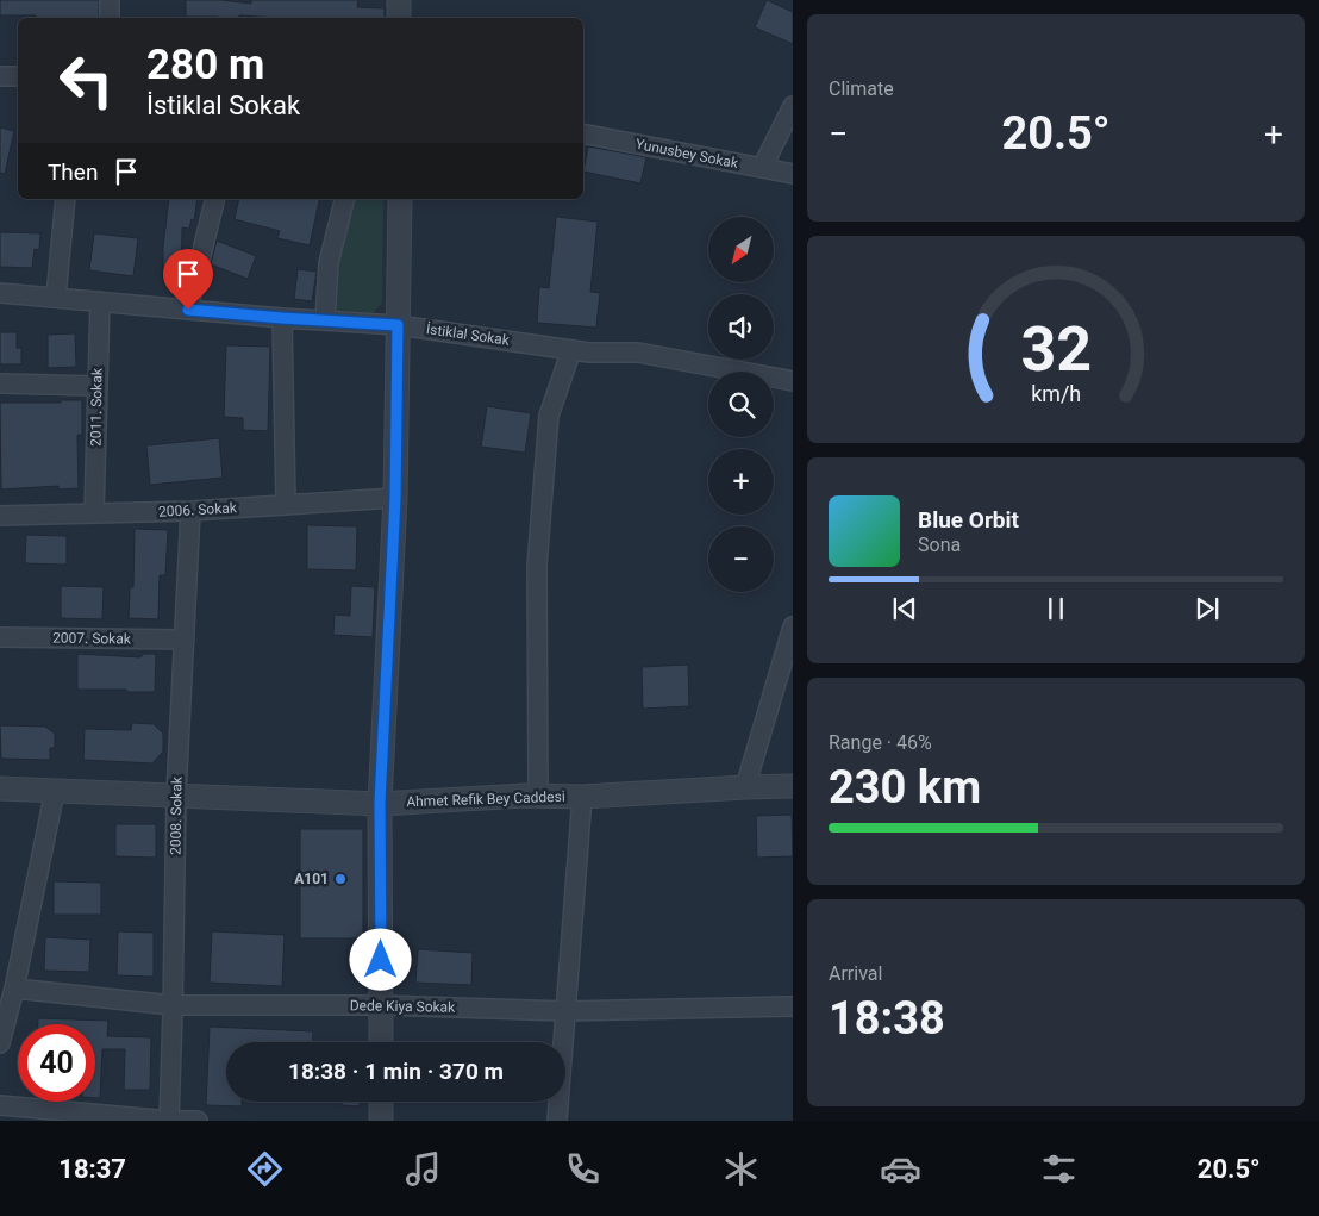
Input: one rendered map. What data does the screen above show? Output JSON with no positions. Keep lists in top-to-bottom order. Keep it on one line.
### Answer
{"streets":{"street":["Yunusbey Sokak","İstiklal Sokak","2011. Sokak","2006. Sokak","2007. Sokak","Ahmet Refik Bey Caddesi","2008. Sokak","Dede Kiya Sokak"]},"crossings":[["İstiklal Sokak","2011. Sokak"],["2011. Sokak","2006. Sokak"],["2006. Sokak","2008. Sokak"],["2007. Sokak","2008. Sokak"],["Ahmet Refik Bey Caddesi","2008. Sokak"],["2008. Sokak","Dede Kiya Sokak"]],"places":["A101"],"north":"bottom left","page":{"tile":["Climate",["Range · 46%","230 km"],["Arrival","18:38"]],"turn":["280 m","İstiklal Sokak"],"heat":["−","20.5°","+"],"then":"Then","map_buttons":["+","−"],"song":["Blue Orbit","Sona"],"limit":"40","trip":"18:38 · 1 min · 370 m","tabs":["18:37","20.5°"],"gauge":["32","km/h"]}}
